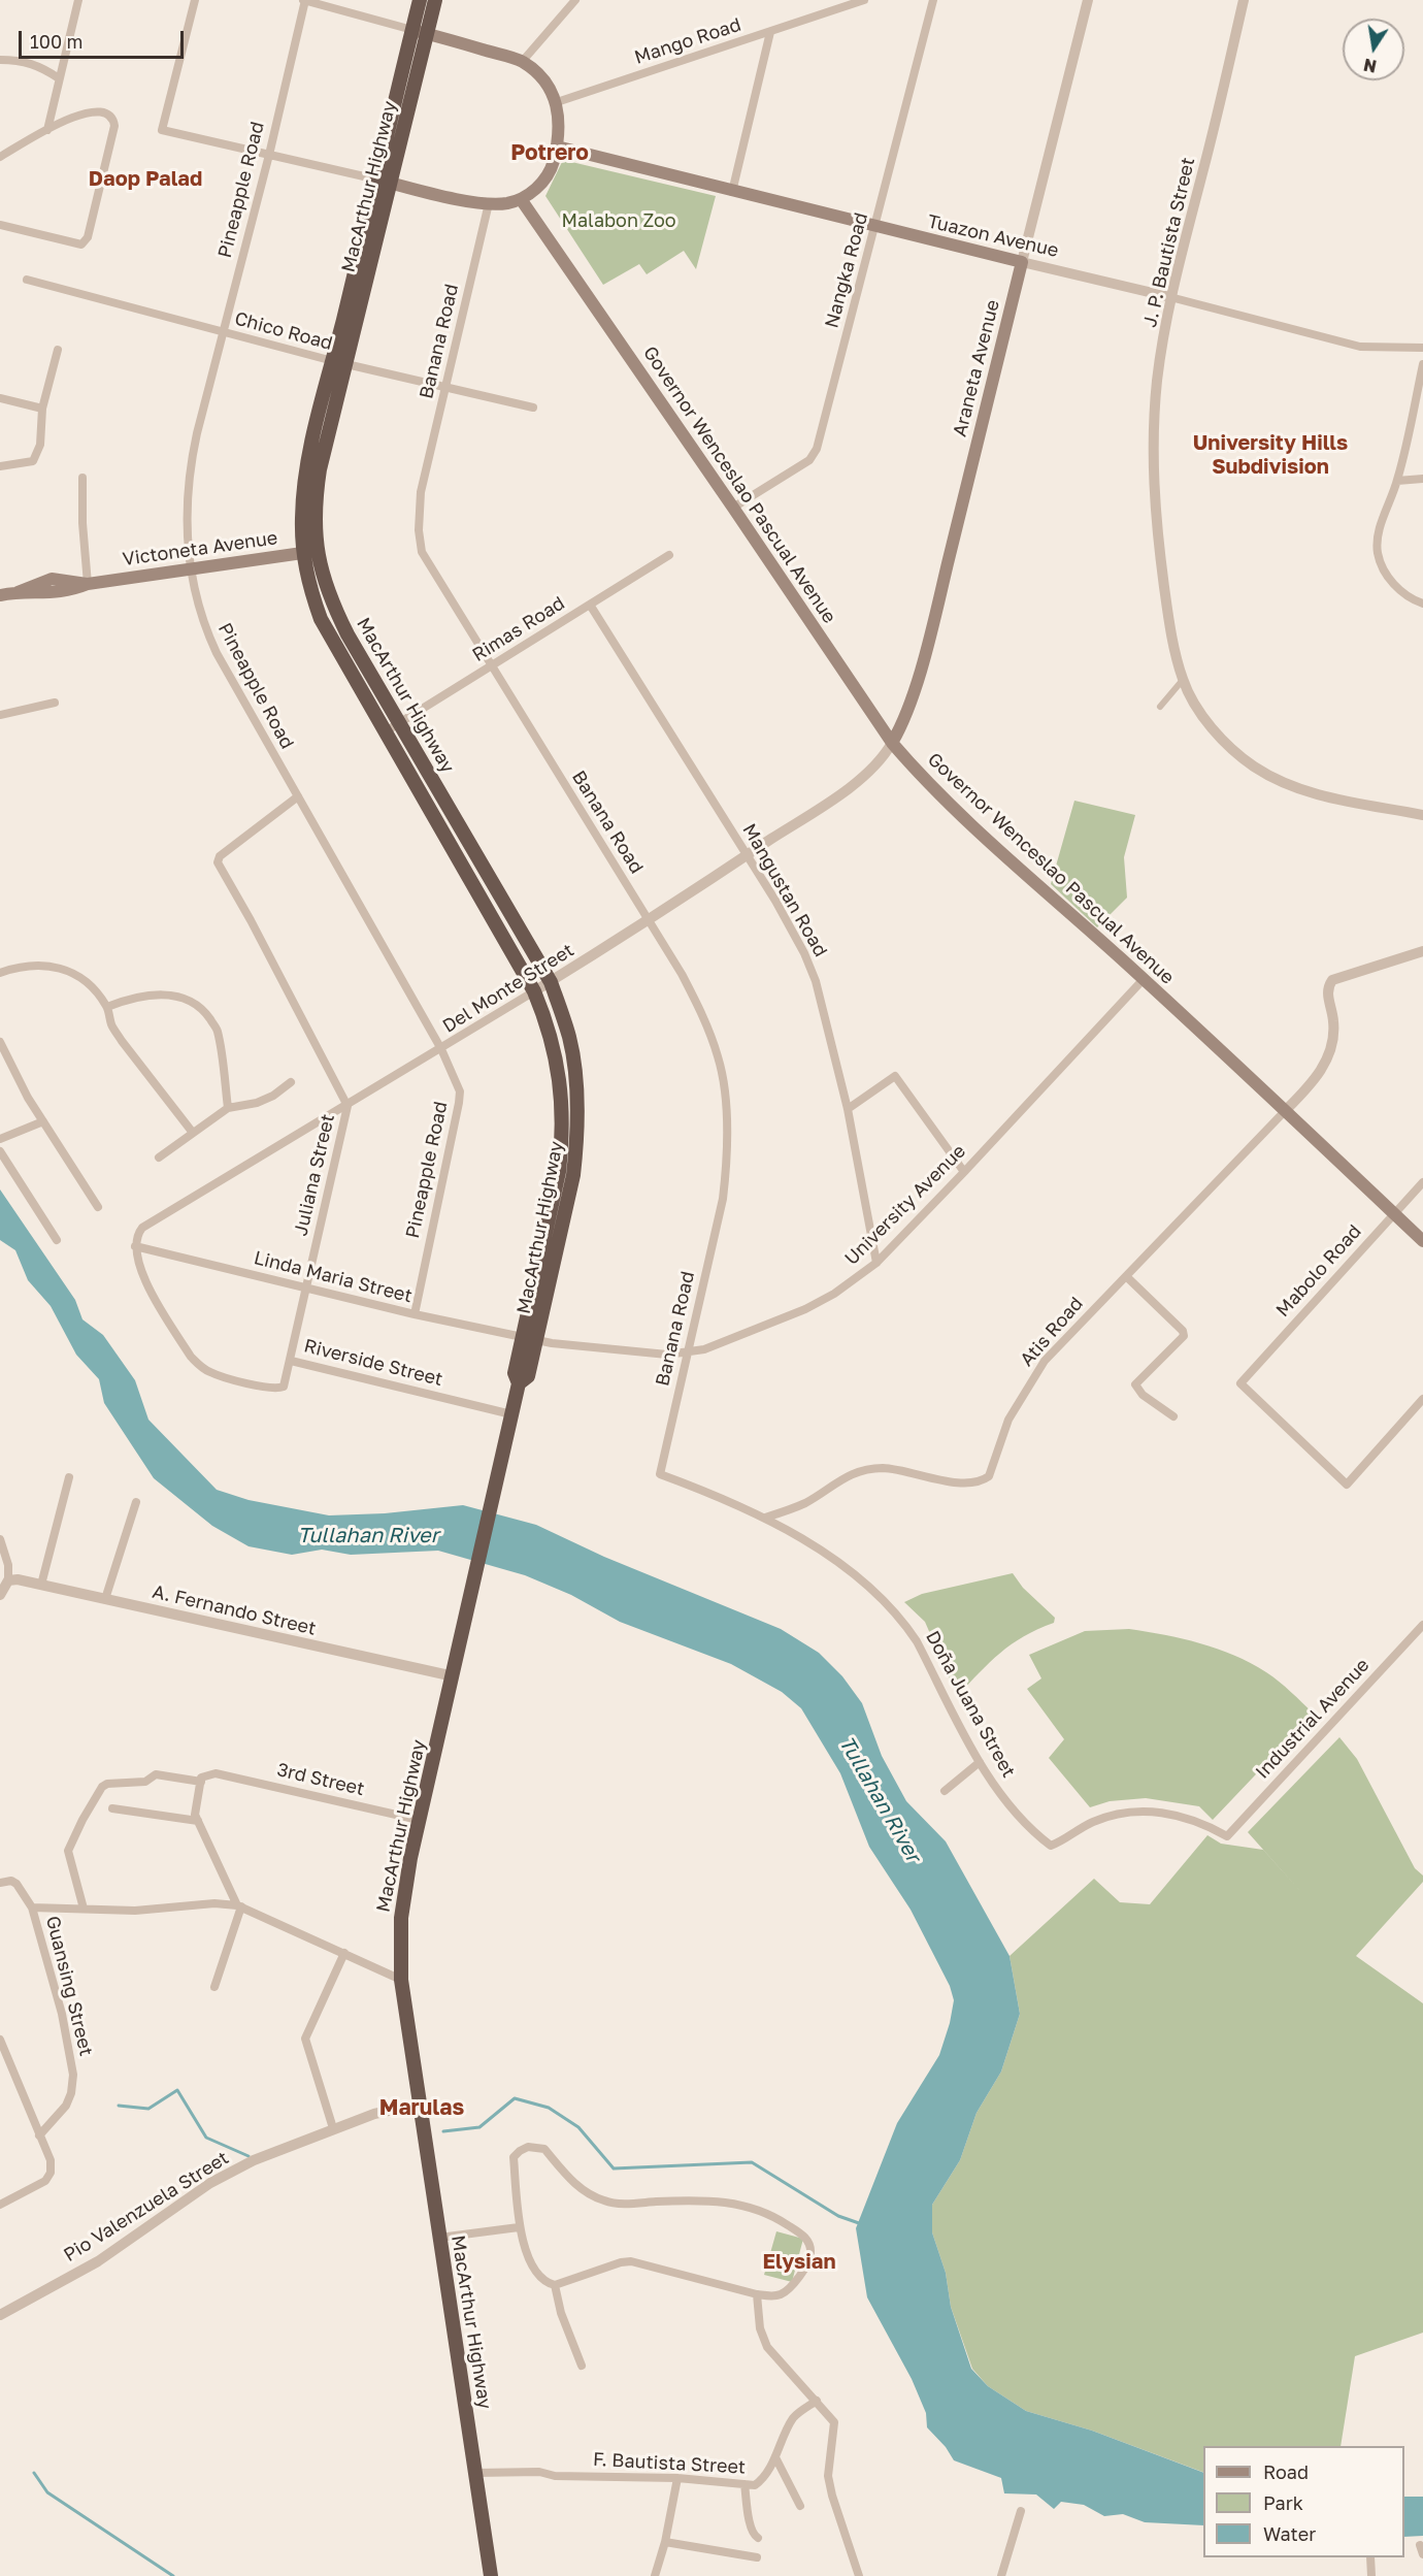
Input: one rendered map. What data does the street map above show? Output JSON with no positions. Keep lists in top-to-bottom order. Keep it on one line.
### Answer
{"streets":{"highway":["MacArthur Highway"],"main road":["Tuazon Avenue","Araneta Avenue","Governor Wenceslao Pascual Avenue","Victoneta Avenue"],"street":["Mango Road","Pineapple Road","J. P. Bautista Street","Nangka Road","Chico Road","Banana Road","Rimas Road","Mangustan Road","Del Monte Street","Juliana Street","University Avenue","Mabolo Road","Linda Maria Street","Atis Road","Riverside Street","A. Fernando Street","Doña Juana Street","Industrial Avenue","3rd Street","Guansing Street","Pio Valenzuela Street","F. Bautista Street"]},"crossings":[["Mango Road","MacArthur Highway"],["Mango Road","Tuazon Avenue"],["Mango Road","Banana Road"],["Mango Road","Governor Wenceslao Pascual Avenue"],["MacArthur Highway","Tuazon Avenue"],["MacArthur Highway","Chico Road"],["MacArthur Highway","Banana Road"],["MacArthur Highway","Governor Wenceslao Pascual Avenue"],["MacArthur Highway","Victoneta Avenue"],["MacArthur Highway","Rimas Road"],["MacArthur Highway","Del Monte Street"],["MacArthur Highway","University Avenue"],["MacArthur Highway","Linda Maria Street"],["MacArthur Highway","Riverside Street"],["MacArthur Highway","A. Fernando Street"],["MacArthur Highway","3rd Street"],["MacArthur Highway","Pio Valenzuela Street"],["MacArthur Highway","F. Bautista Street"],["Pineapple Road","Chico Road"],["Pineapple Road","Victoneta Avenue"],["Pineapple Road","Del Monte Street"],["Pineapple Road","Linda Maria Street"],["Tuazon Avenue","J. P. Bautista Street"],["Tuazon Avenue","Nangka Road"],["Tuazon Avenue","Banana Road"],["Tuazon Avenue","Araneta Avenue"],["Tuazon Avenue","Governor Wenceslao Pascual Avenue"],["Nangka Road","Governor Wenceslao Pascual Avenue"],["Chico Road","Banana Road"],["Banana Road","Governor Wenceslao Pascual Avenue"],["Banana Road","Rimas Road"],["Banana Road","Del Monte Street"],["Banana Road","University Avenue"],["Banana Road","Doña Juana Street"],["Araneta Avenue","Governor Wenceslao Pascual Avenue"],["Araneta Avenue","Del Monte Street"],["Governor Wenceslao Pascual Avenue","Del Monte Street"],["Governor Wenceslao Pascual Avenue","University Avenue"],["Governor Wenceslao Pascual Avenue","Mabolo Road"],["Governor Wenceslao Pascual Avenue","Atis Road"],["Rimas Road","Mangustan Road"],["Mangustan Road","Del Monte Street"],["Mangustan Road","University Avenue"],["Del Monte Street","Juliana Street"],["Del Monte Street","Linda Maria Street"],["Del Monte Street","Riverside Street"],["Juliana Street","Linda Maria Street"],["Juliana Street","Riverside Street"],["University Avenue","Linda Maria Street"],["Linda Maria Street","Riverside Street"],["Atis Road","Doña Juana Street"],["Doña Juana Street","Industrial Avenue"]],"districts":["Potrero","Daop Palad","University Hills Subdivision","Marulas","Elysian"],"water":["Tullahan River"],"parks":["Malabon Zoo"],"legend":["Road","Park","Water"],"scale_bar":"100 m","north":"bottom"}
